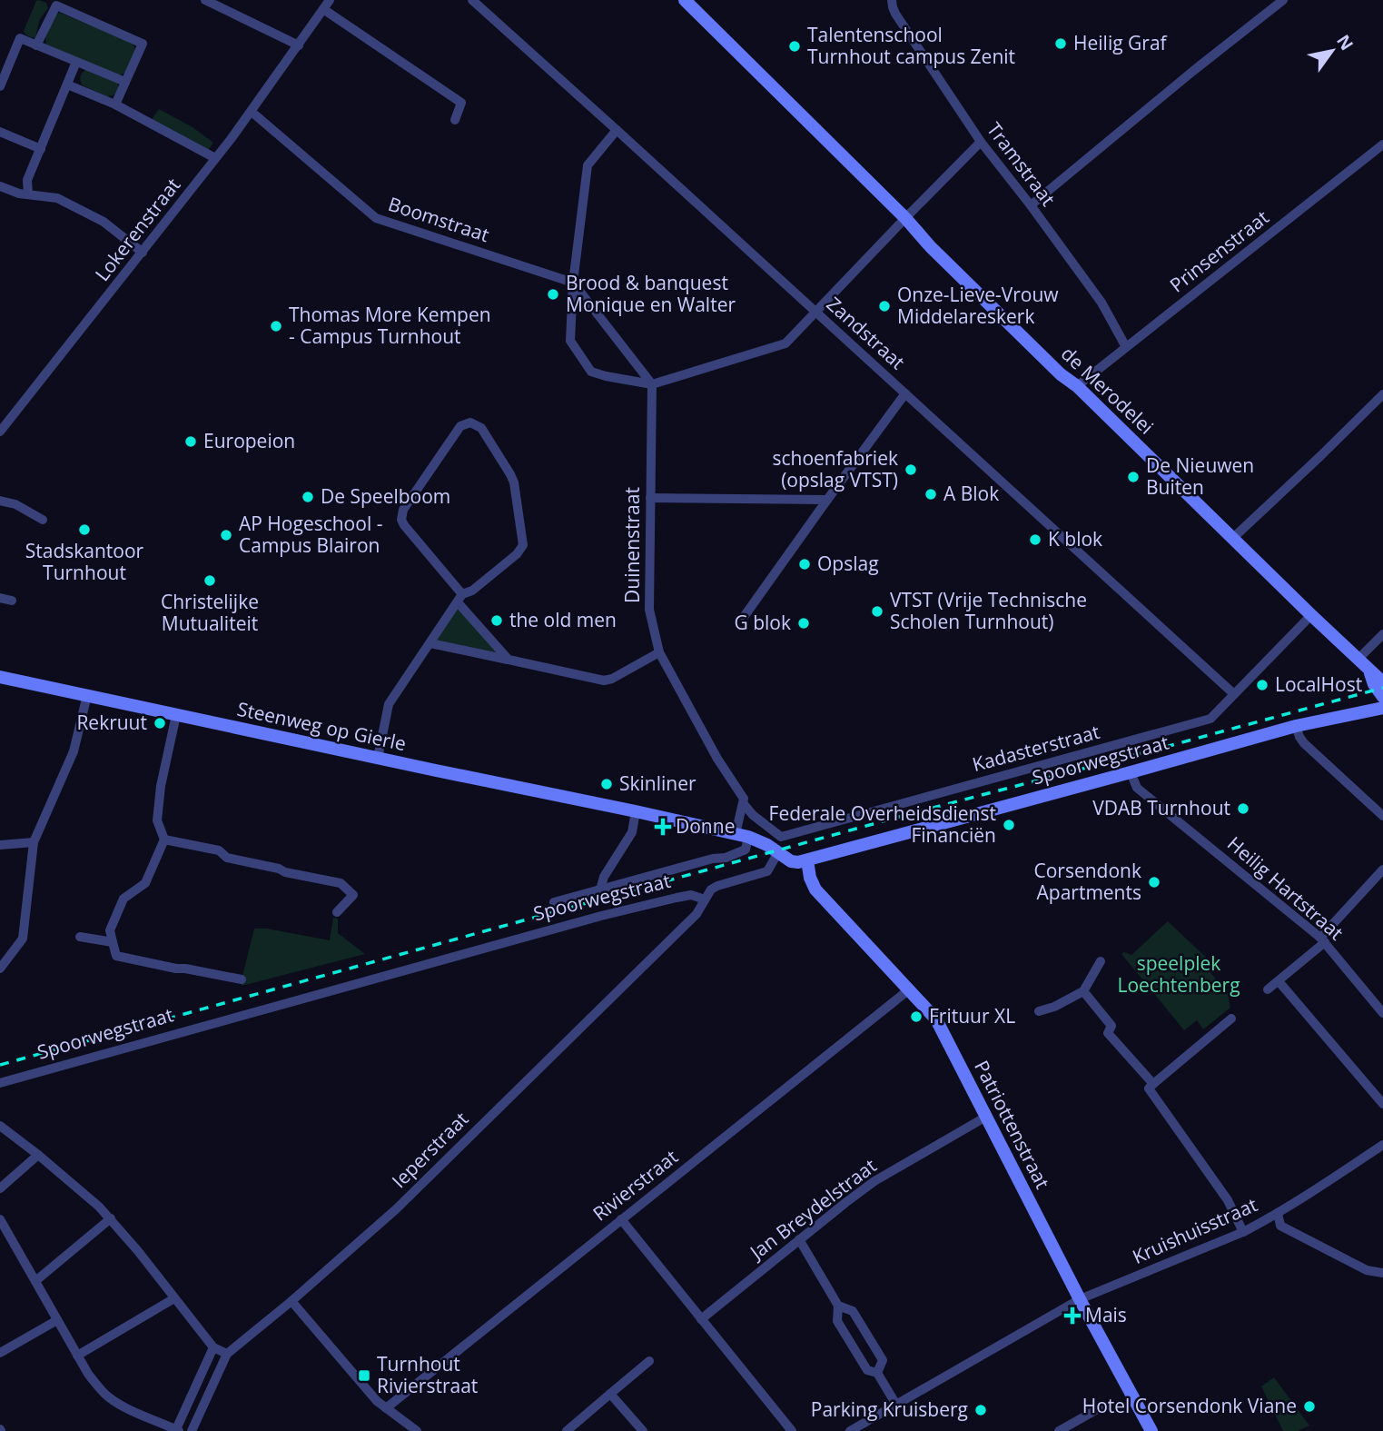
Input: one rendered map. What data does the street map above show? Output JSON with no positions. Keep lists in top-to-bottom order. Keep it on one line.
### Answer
{"streets":{"street":["Tramstraat","Boomstraat","Lokerenstraat","Prinsenstraat","Zandstraat","de Merodelei","Duinenstraat","Steenweg op Gierle","Kadasterstraat","Spoorwegstraat","Heilig Hartstraat","Patriottenstraat","Ieperstraat","Rivierstraat","Jan Breydelstraat","Kruishuisstraat"]},"crossings":[["Tramstraat","Prinsenstraat"],["Boomstraat","Lokerenstraat"],["Prinsenstraat","de Merodelei"],["Zandstraat","Kadasterstraat"],["de Merodelei","Kadasterstraat"],["Duinenstraat","Kadasterstraat"],["Steenweg op Gierle","Spoorwegstraat"],["Spoorwegstraat","Heilig Hartstraat"],["Spoorwegstraat","Patriottenstraat"],["Spoorwegstraat","Ieperstraat"],["Patriottenstraat","Rivierstraat"],["Patriottenstraat","Jan Breydelstraat"],["Patriottenstraat","Kruishuisstraat"]],"parks":["speelplek Loechtenberg"],"places":{"other":["Heilig Graf","Talentenschool Turnhout campus Zenit","Brood & banquest Monique en Walter","Onze-Lieve-Vrouw Middelareskerk","Thomas More Kempen - Campus Turnhout","Europeion","schoenfabriek (opslag VTST)","De Nieuwen Buiten","A Blok","De Speelboom","Stadskantoor Turnhout","AP Hogeschool - Campus Blairon","K blok","Opslag","Christelijke Mutualiteit","VTST (Vrije Technische Scholen Turnhout)","the old men","G blok","LocalHost","Rekruut","Skinliner","VDAB Turnhout","Federale Overheidsdienst Financiën","Corsendonk Apartments","Frituur XL","Hotel Corsendonk Viane","Parking Kruisberg"],"health":["Donne","Mais"],"transit":["Turnhout Rivierstraat"]},"north":"top right"}
